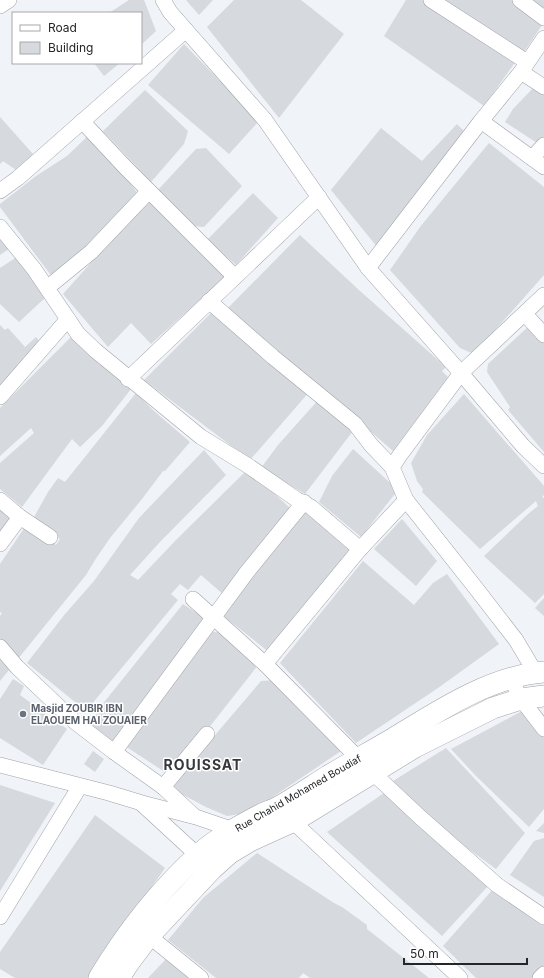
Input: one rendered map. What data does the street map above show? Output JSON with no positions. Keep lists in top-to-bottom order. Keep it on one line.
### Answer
{"streets":{"main road":["Rue Chahid Mohamed Boudiaf"]},"districts":["ROUISSAT"],"places":["Masjid ZOUBIR IBN ELAOUEM HAI ZOUAIER"],"legend":["Road","Building"],"scale_bar":"50 m"}
